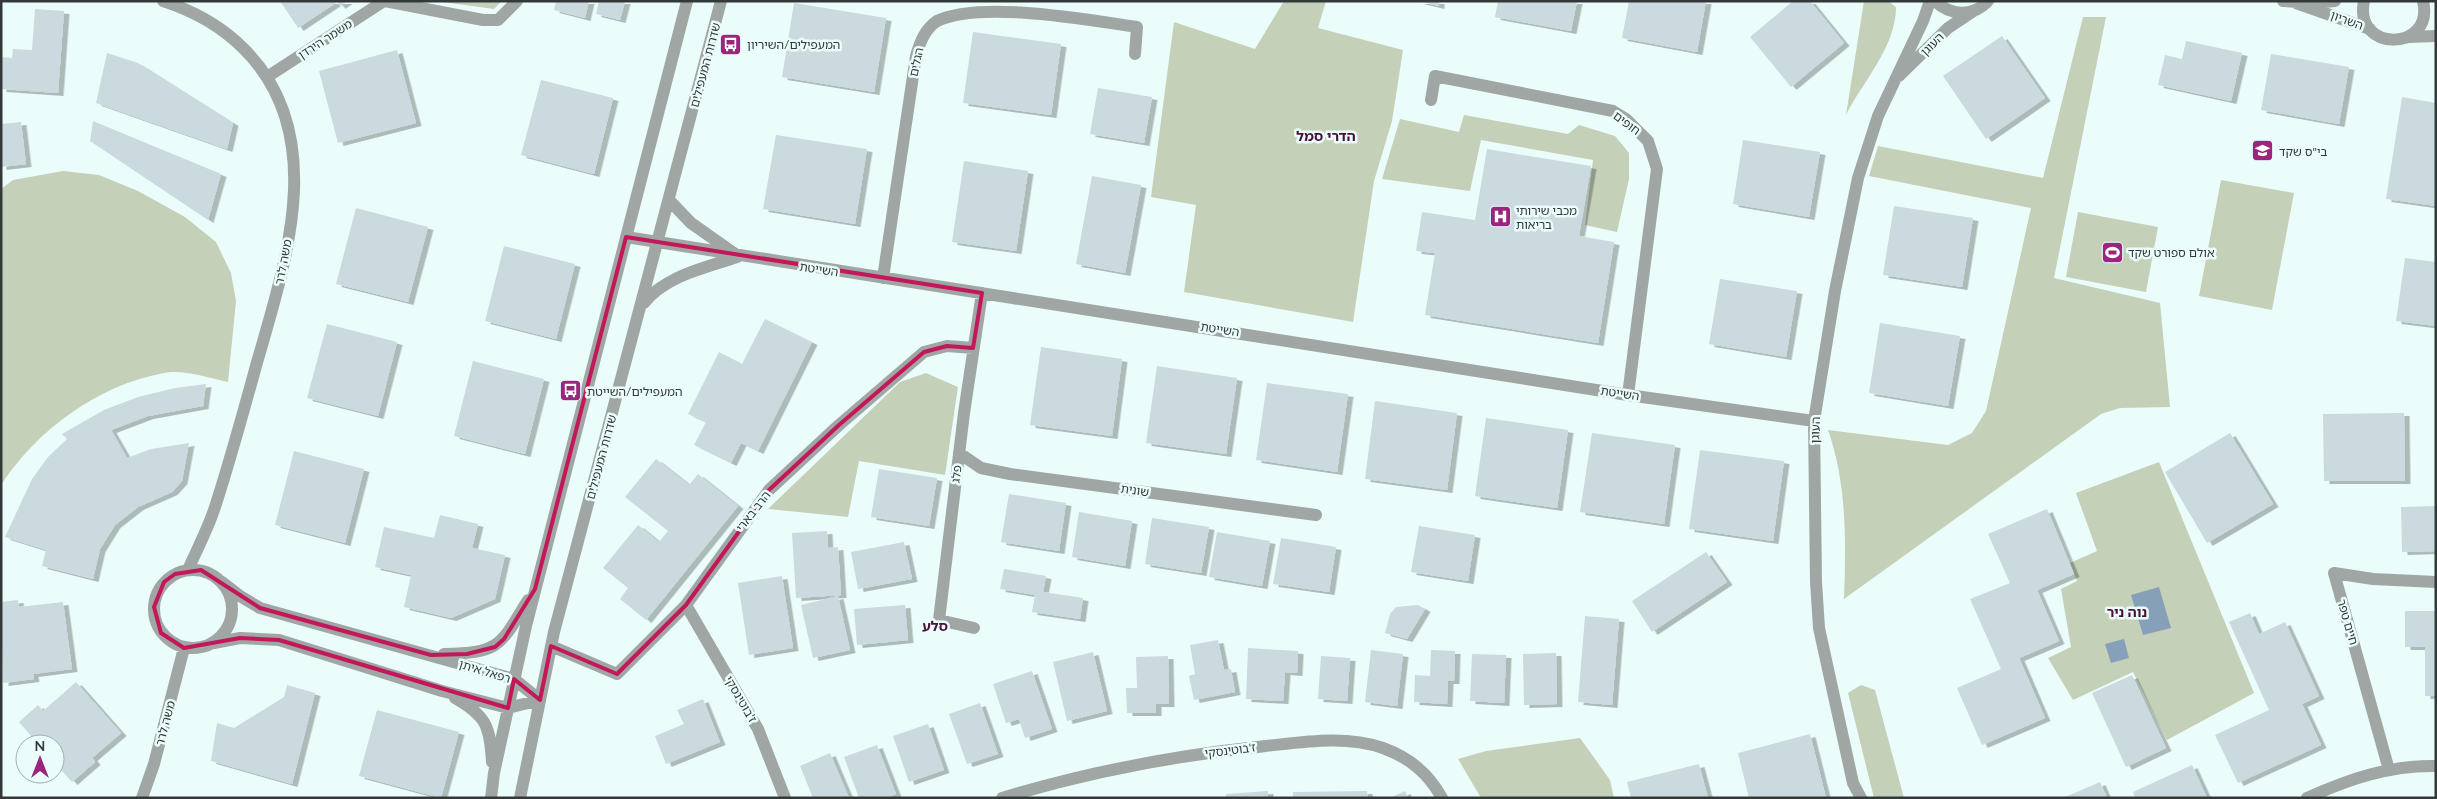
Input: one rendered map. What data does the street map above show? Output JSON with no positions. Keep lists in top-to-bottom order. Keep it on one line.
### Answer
{"streets":{"street":["השריון","משמר הירדן","העוגן","הגלים","שדרות המעפילים","חופים","משה לרר","השייטת","פלג","שונית","הרב בארי","חיים טפר","רפאל איתן","ז'בוטינסקי"]},"crossings":[["משמר הירדן","משה לרר"],["העוגן","השייטת"],["הגלים","השייטת"],["שדרות המעפילים","השייטת"],["שדרות המעפילים","הרב בארי"],["שדרות המעפילים","רפאל איתן"],["חופים","השייטת"],["משה לרר","רפאל איתן"],["השייטת","פלג"],["פלג","שונית"],["פלג","הרב בארי"],["הרב בארי","ז'בוטינסקי"]],"districts":["הדרי סמל","נוה ניר","סלע"],"places":{"bus stop":["המעפילים/השיריון","המעפילים/השייטת"],"school or university":["בי\"ס שקד"],"hospital":["מכבי שירותי בריאות"],"sports":["אולם ספורט שקד"]},"north":"top"}
